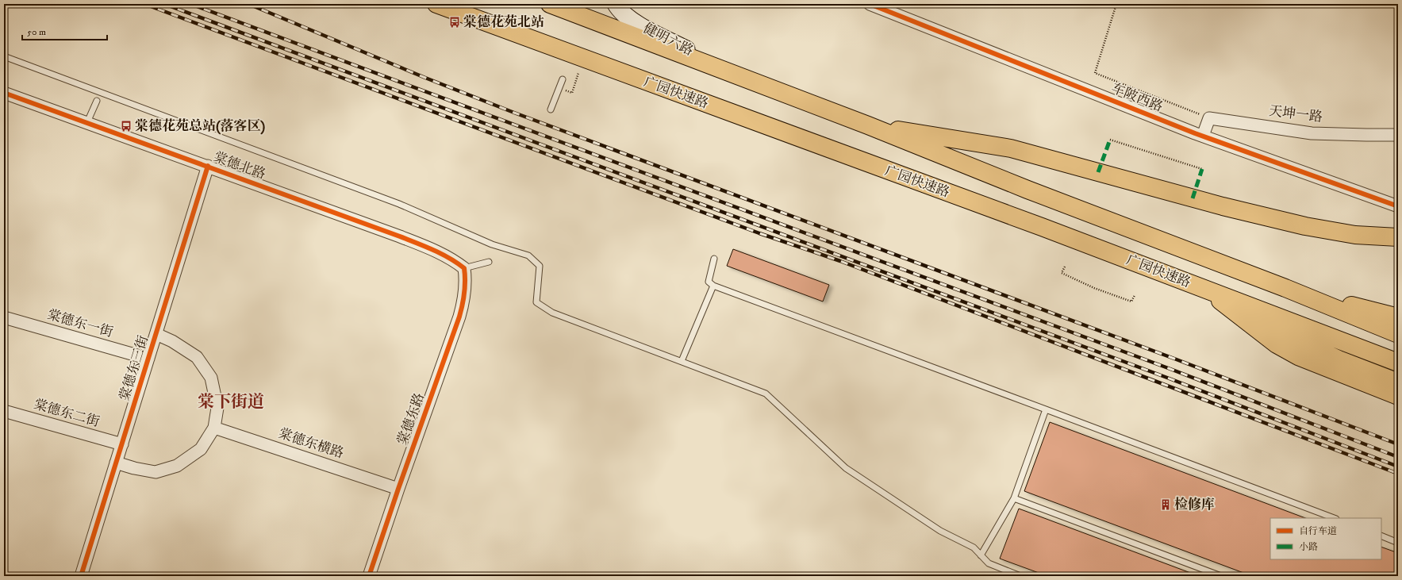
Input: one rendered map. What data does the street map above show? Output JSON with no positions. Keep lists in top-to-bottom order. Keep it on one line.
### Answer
{"streets":{"highway":["广园快速路"],"main road":["健明六路"],"street":["车陂西路","天坤一路","棠德北路","棠德东一街","棠德东三街","棠德东二街","棠德东路","棠德东横路"]},"crossings":[["棠德北路","棠德东三街"],["棠德北路","棠德东路"],["棠德东一街","棠德东三街"],["棠德东三街","棠德东二街"],["棠德东路","棠德东横路"]],"districts":["棠下街道"],"places":{"bus stop":["棠德花苑北站","棠德花苑总站(落客区)"],"building":["检修库"]},"legend":["自行车道","小路"],"scale_bar":"50 m"}
